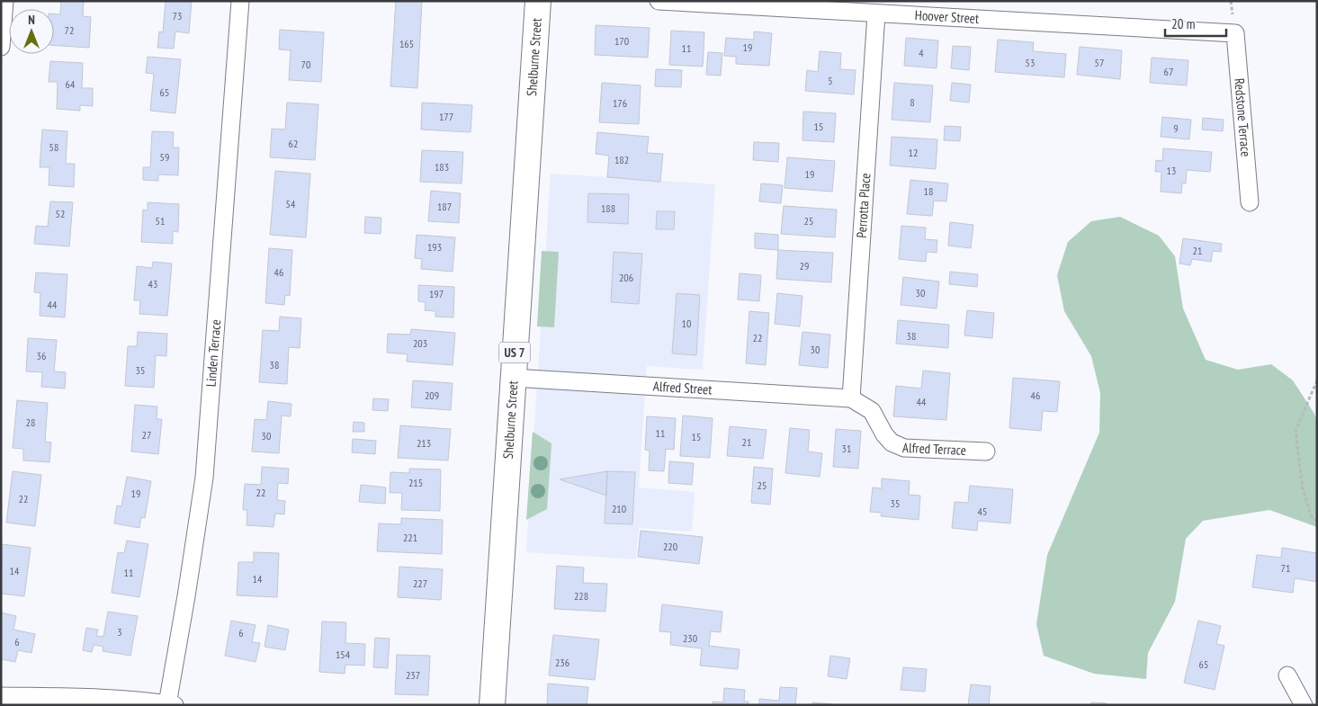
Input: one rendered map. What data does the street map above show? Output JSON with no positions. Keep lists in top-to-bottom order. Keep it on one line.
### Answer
{"streets":{"main road":["Shelburne Street","US 7"],"street":["Hoover Street","Redstone Terrace","Perrotta Place","Linden Terrace","Alfred Street","Alfred Terrace"]},"crossings":[["Hoover Street","Redstone Terrace"],["Hoover Street","Perrotta Place"],["Shelburne Street","Alfred Street"],["Perrotta Place","Alfred Street"],["Perrotta Place","Alfred Terrace"],["Alfred Street","Alfred Terrace"]],"house_numbers":["73","72","170","165","19","11","4","53","57","70","67","5","64","65","8","176","177","15","9","62","58","12","59","182","183","13","19","18","54","187","188","52","51","25","193","21","29","46","206","43","30","197","44","10","38","22","203","30","36","38","35","209","46","44","28","11","27","30","15","21","213","31","215","25","22","19","22","35","210","45","221","220","71","14","11","14","227","228","3","6","230","6","154","236","65","237"],"scale_bar":"20 m","north":"top"}
